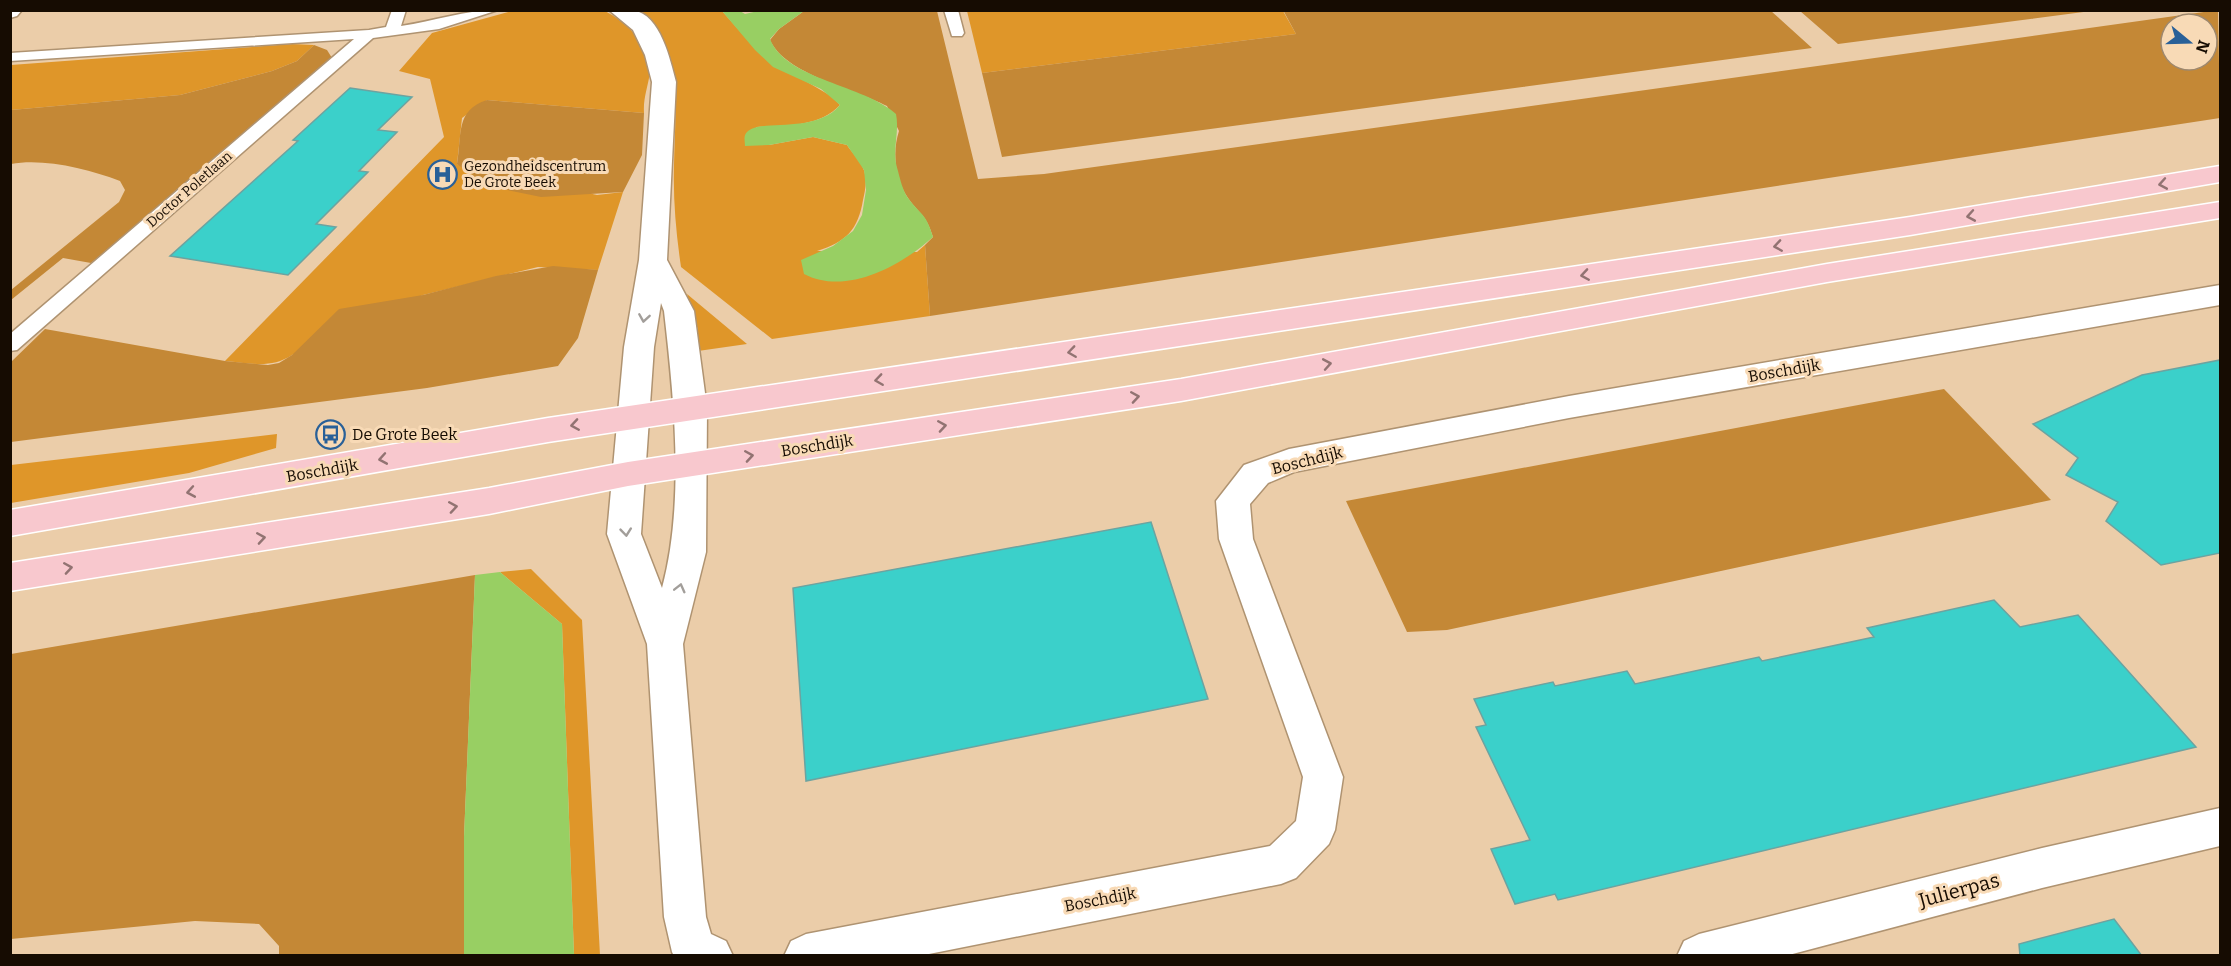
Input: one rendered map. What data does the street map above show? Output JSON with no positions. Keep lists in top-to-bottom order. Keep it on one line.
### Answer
{"streets":{"main road":["Boschdijk"],"street":["Julierpas"],"lane":["Doctor Poletlaan"]},"places":{"hospital":["Gezondheidscentrum De Grote Beek"],"bus stop":["De Grote Beek"]},"north":"right"}
